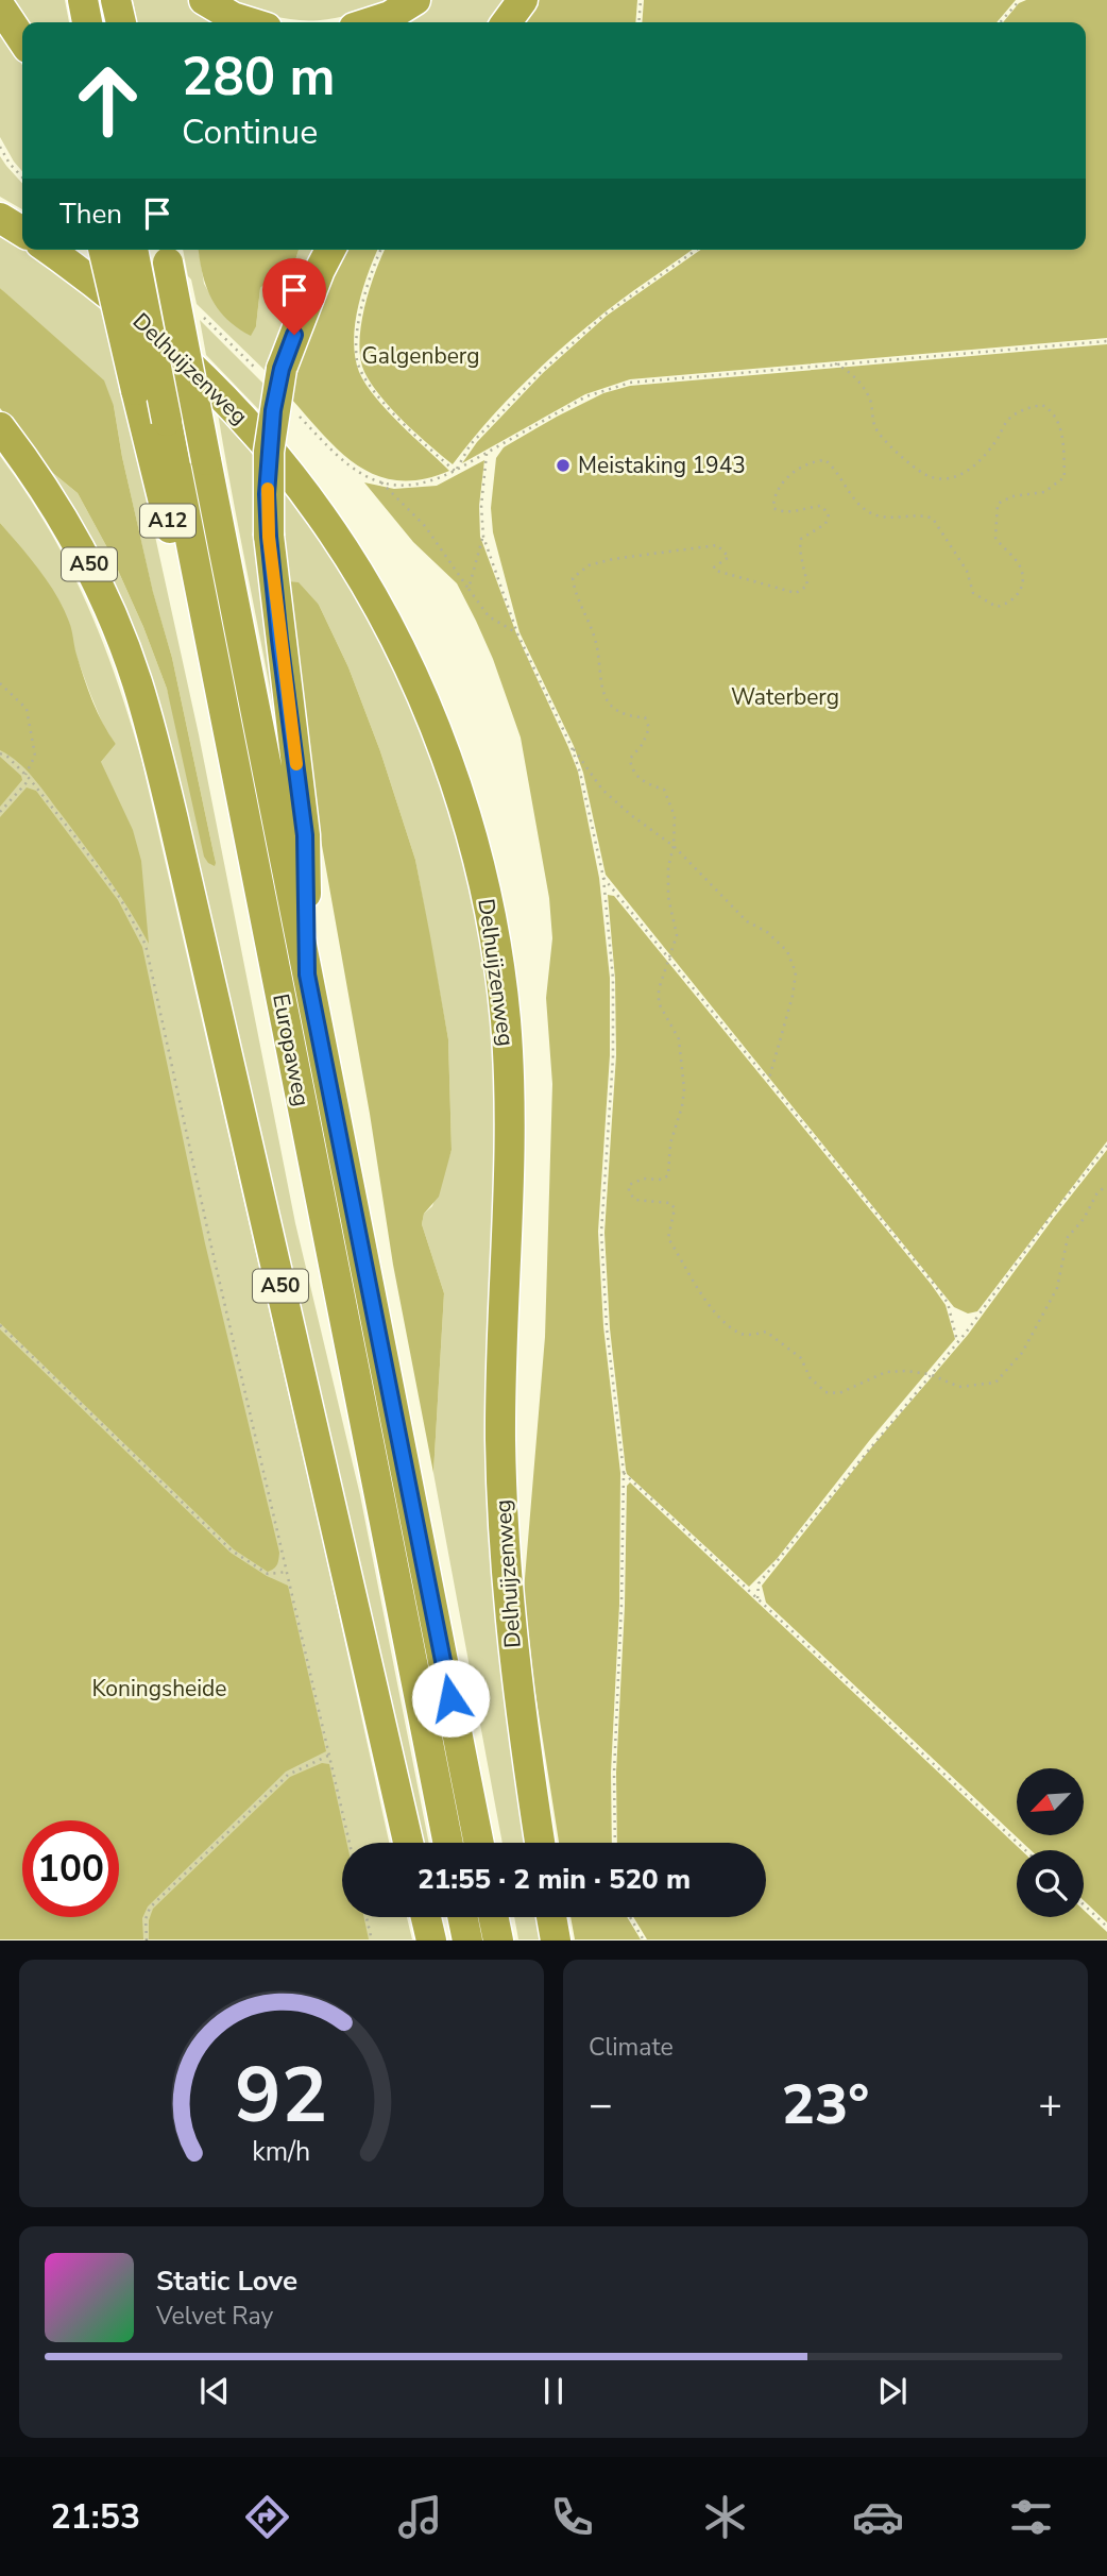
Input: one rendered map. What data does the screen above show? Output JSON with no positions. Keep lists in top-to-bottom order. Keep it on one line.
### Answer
{"streets":{"highway":["Delhuijzenweg","A12","A50","Europaweg"]},"crossings":[["A12","Europaweg"]],"parks":["Galgenberg","Waterberg","Koningsheide"],"places":["Meistaking 1943"],"north":"bottom left","page":{"turn":["280 m","Continue"],"then":"Then","limit":"100","trip":"21:55 · 2 min · 520 m","tile":"Climate","heat":["−","23°","+"],"song":["Static Love","Velvet Ray"],"tabs":"21:53","gauge":["92","km/h"]}}
